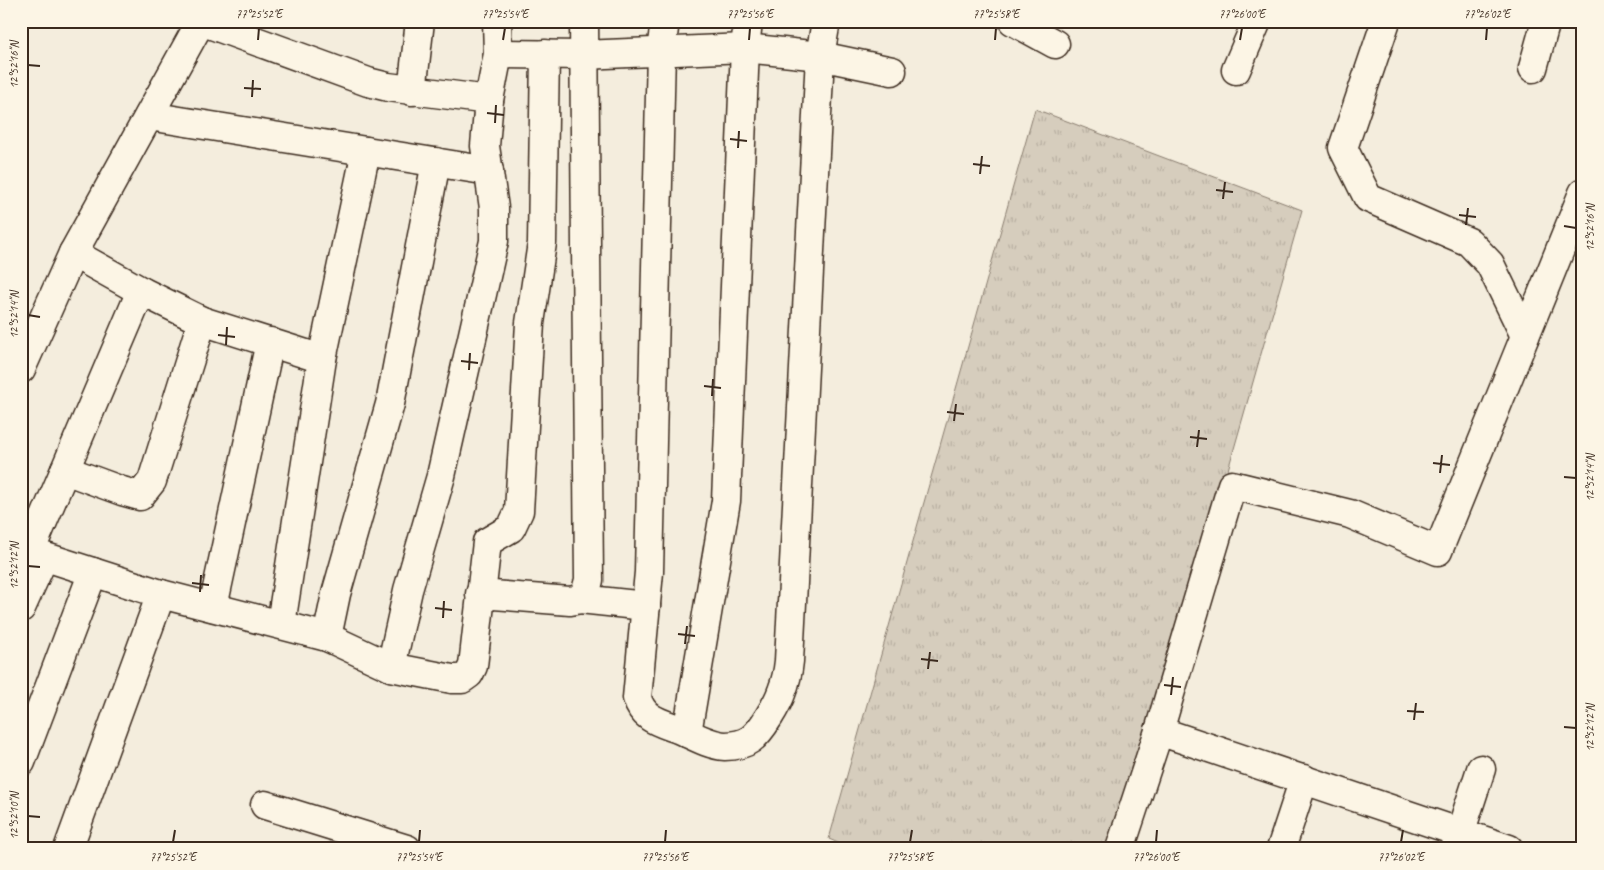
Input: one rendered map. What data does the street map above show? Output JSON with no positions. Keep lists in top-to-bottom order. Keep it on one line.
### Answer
{"coordinates":["77°25'52\"E","77°25'54\"E","77°25'56\"E","77°25'58\"E","77°26'00\"E","77°26'02\"E","12°52'16\"N","12°52'14\"N","12°52'12\"N","12°52'10\"N"]}
